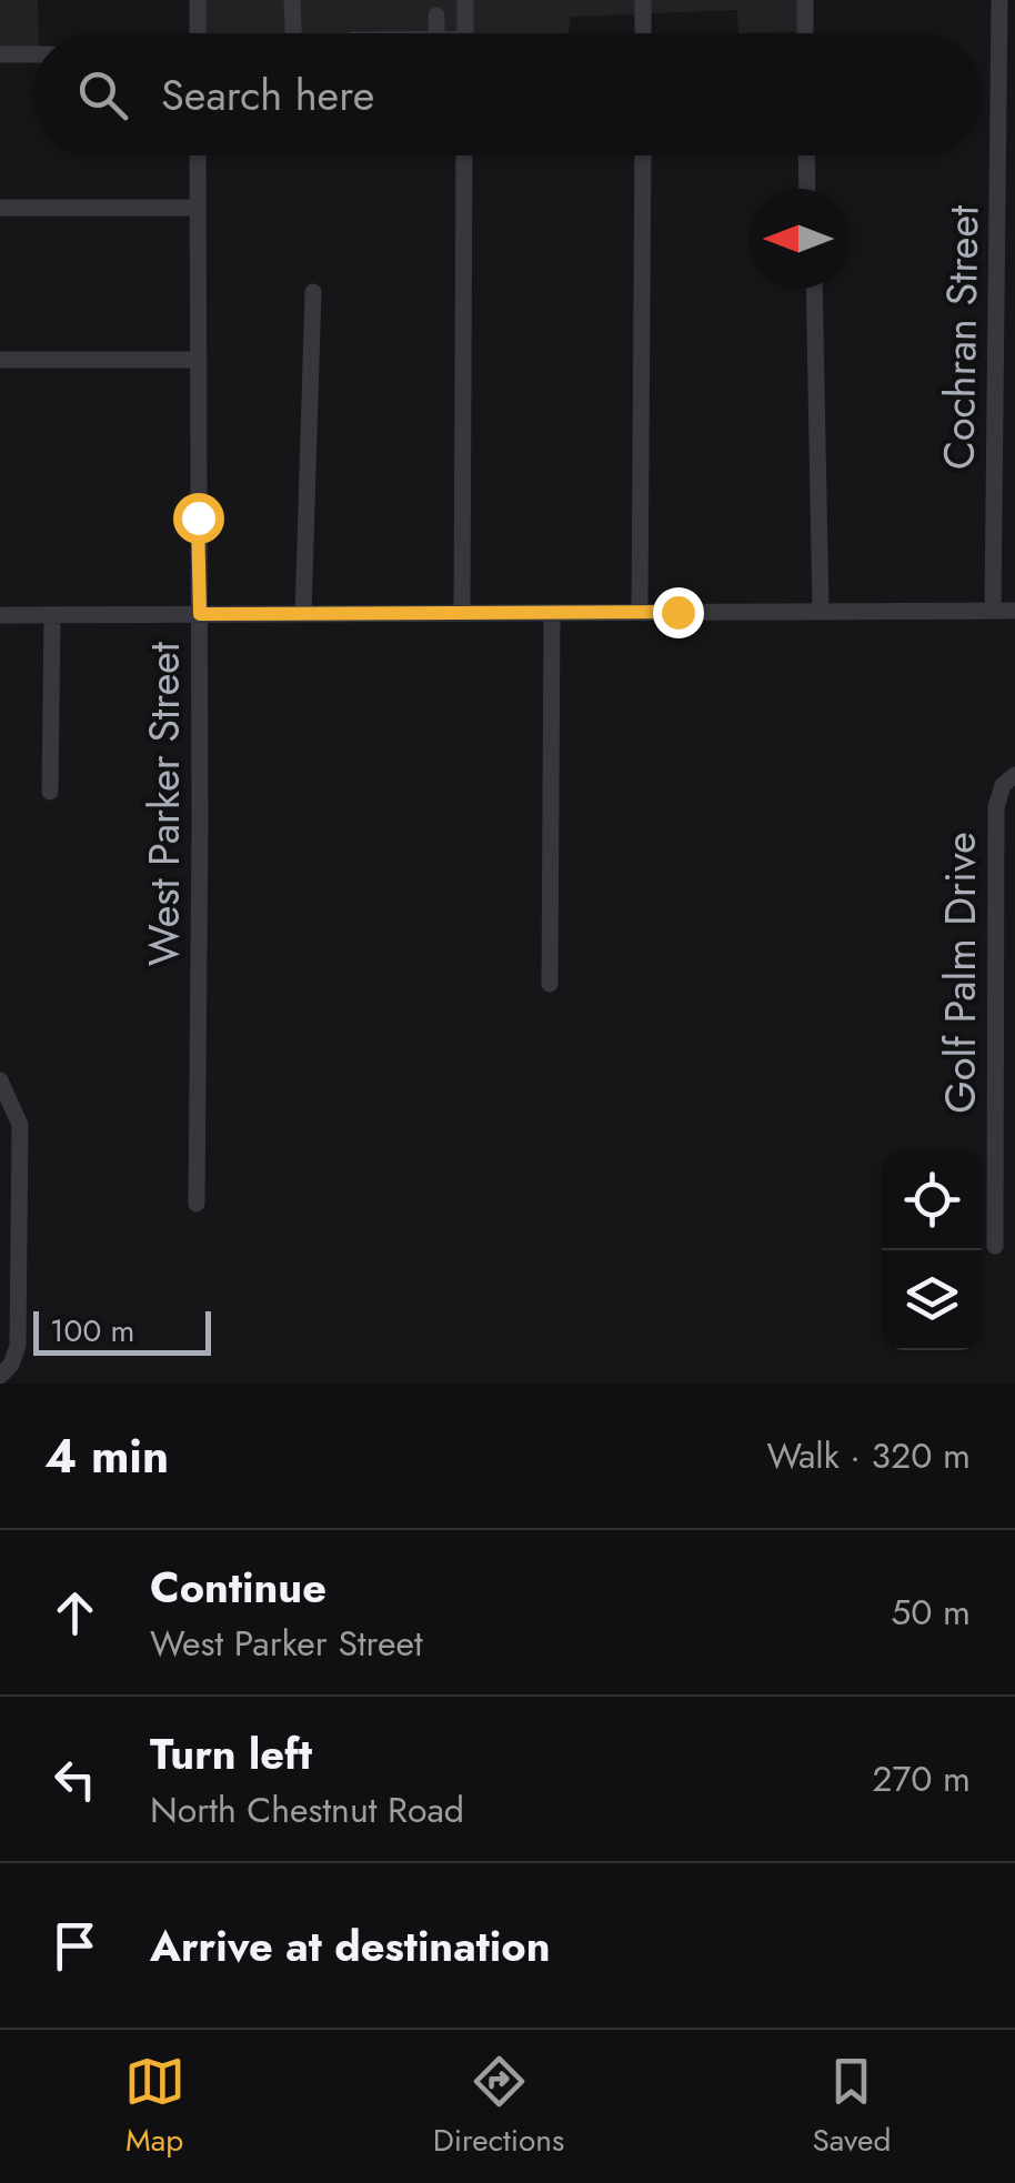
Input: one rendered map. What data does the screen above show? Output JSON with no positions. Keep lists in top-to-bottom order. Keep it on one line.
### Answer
{"streets":{"street":["Cochran Street","West Parker Street","Golf Palm Drive"]},"scale_bar":"100 m","north":"left","page":{"search":"Search here","scale":"100 m","heading":["4 min","Walk · 320 m"],"list":[["Continue","West Parker Street","50 m"],["Turn left","North Chestnut Road","270 m"],"Arrive at destination"],"nav":["Map","Directions","Saved"]}}
